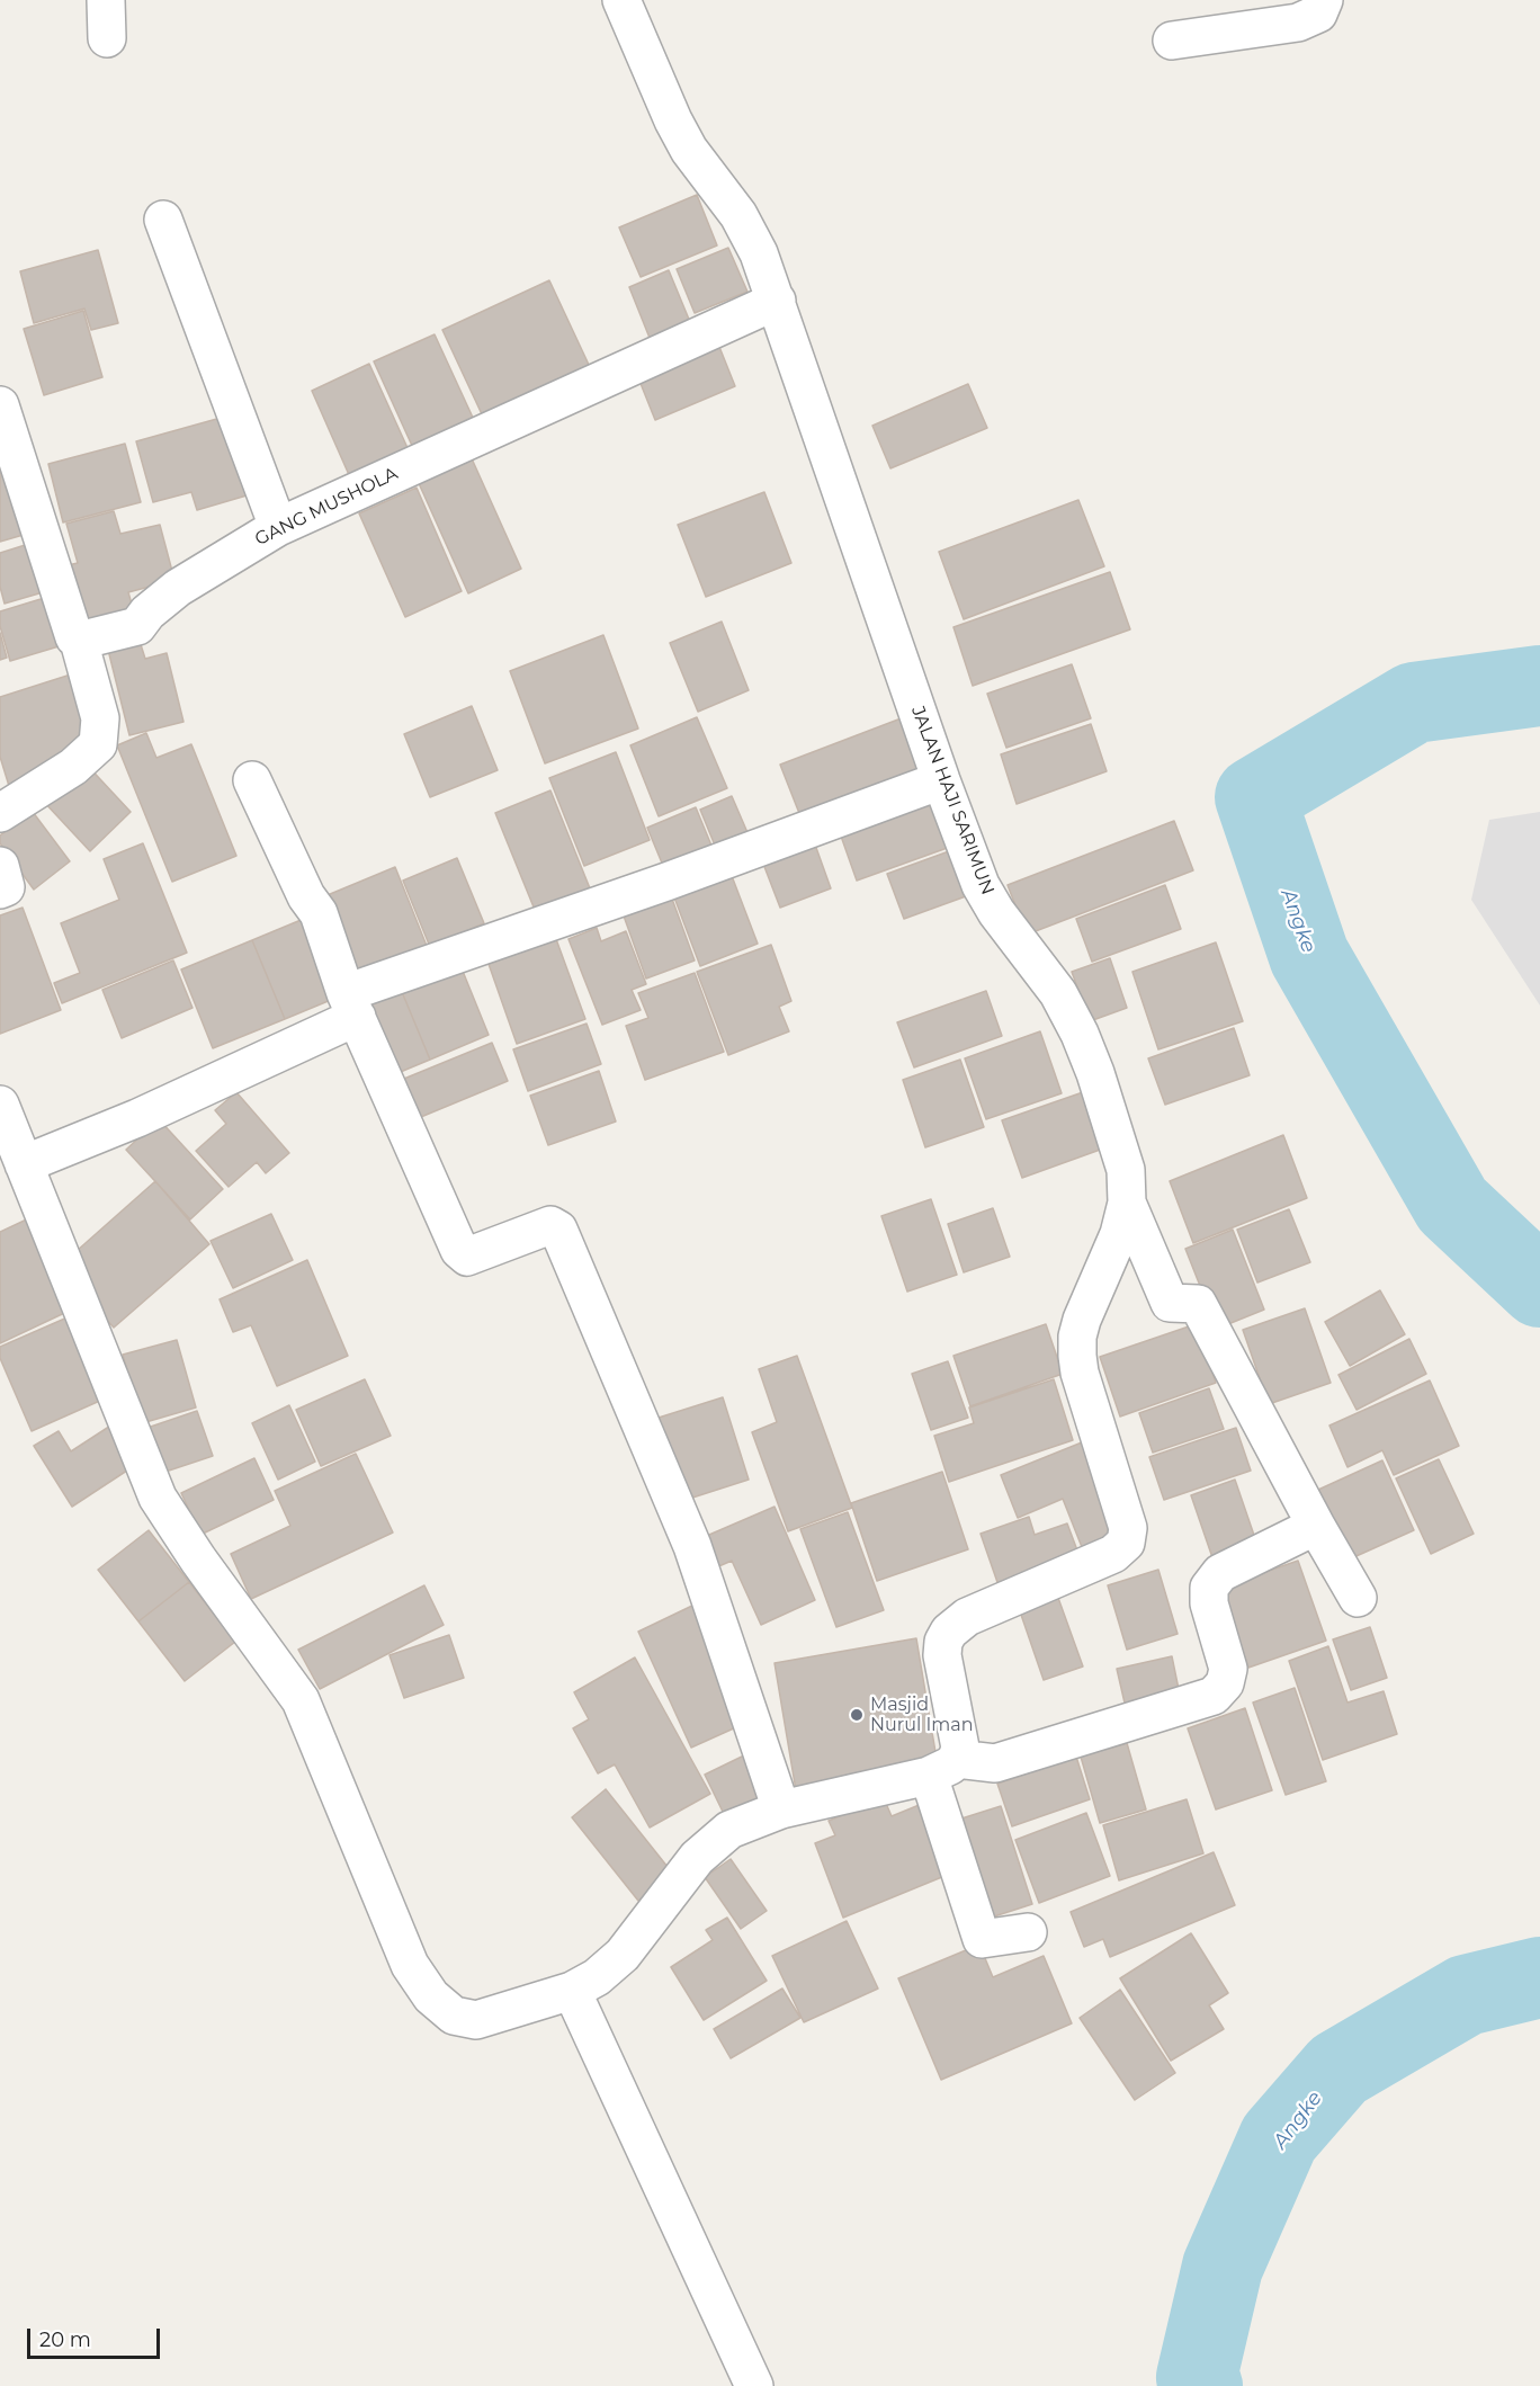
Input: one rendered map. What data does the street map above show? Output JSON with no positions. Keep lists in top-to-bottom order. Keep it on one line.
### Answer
{"streets":{"street":["GANG MUSHOLA","JALAN HAJI SARIMUN"]},"crossings":[["GANG MUSHOLA","JALAN HAJI SARIMUN"]],"water":["Angke"],"places":["Masjid Nurul Iman"],"scale_bar":"20 m"}
